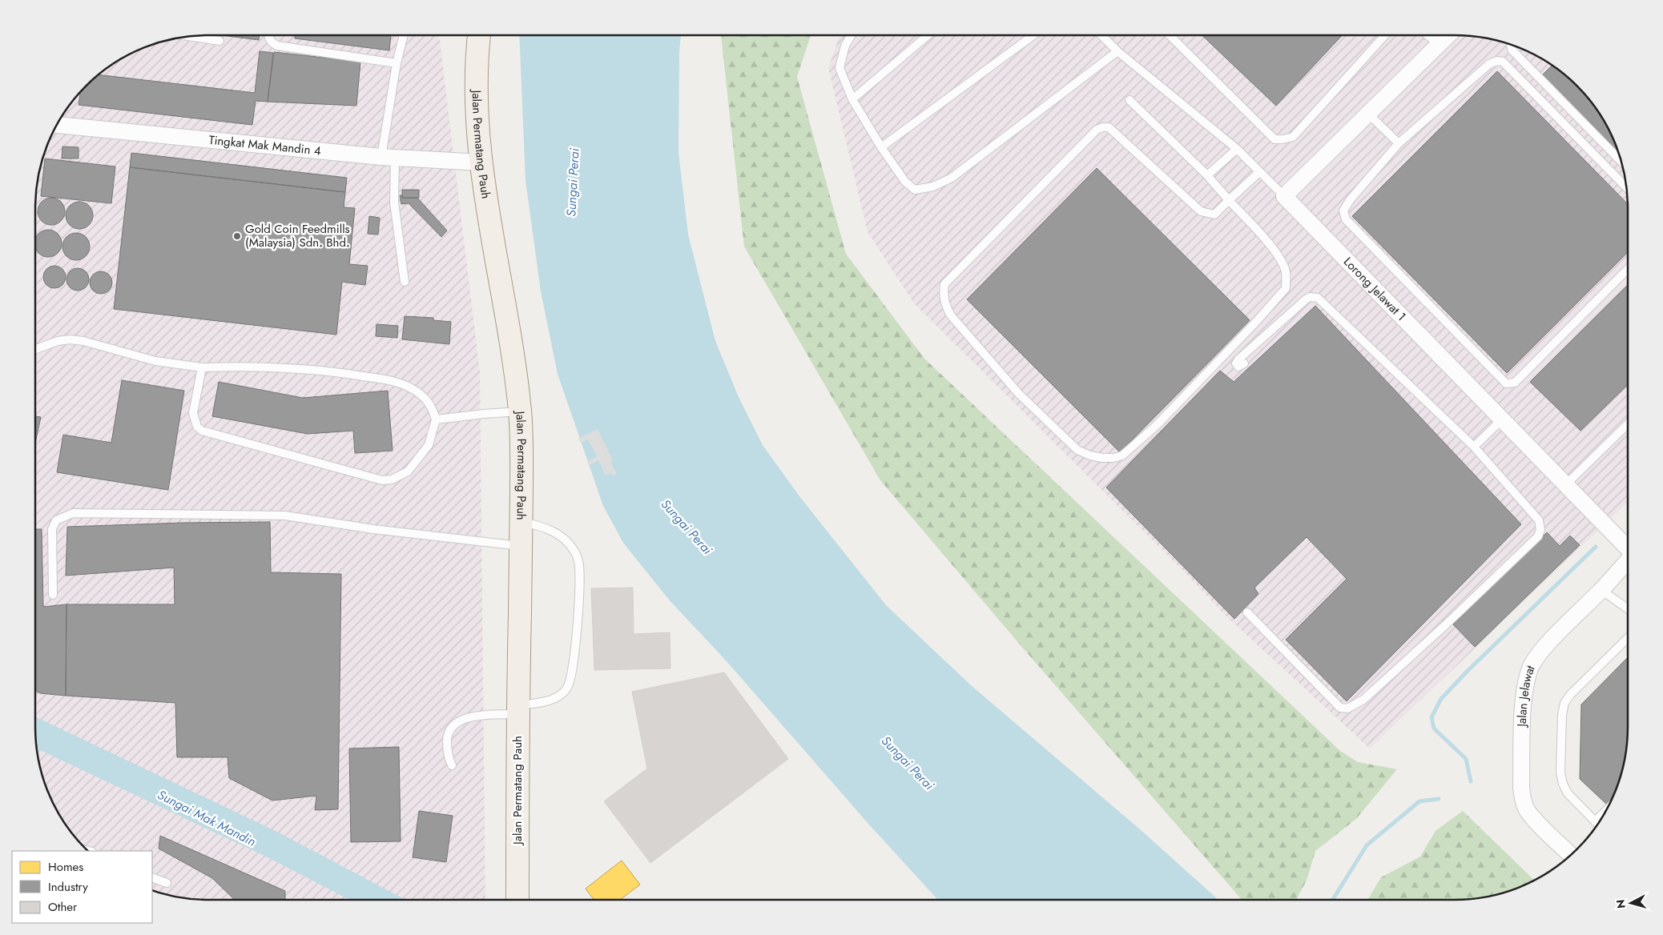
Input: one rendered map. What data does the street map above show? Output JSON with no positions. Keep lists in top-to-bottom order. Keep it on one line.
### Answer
{"streets":{"main road":["Jalan Permatang Pauh"],"street":["Tingkat Mak Mandin 4","Lorong Jelawat 1","Jalan Jelawat"]},"crossings":[["Jalan Permatang Pauh","Tingkat Mak Mandin 4"]],"water":["Sungai Perai","Sungai Mak Mandin"],"places":["Gold Coin Feedmills (Malaysia) Sdn. Bhd."],"legend":["Homes","Industry","Other"],"north":"left"}
